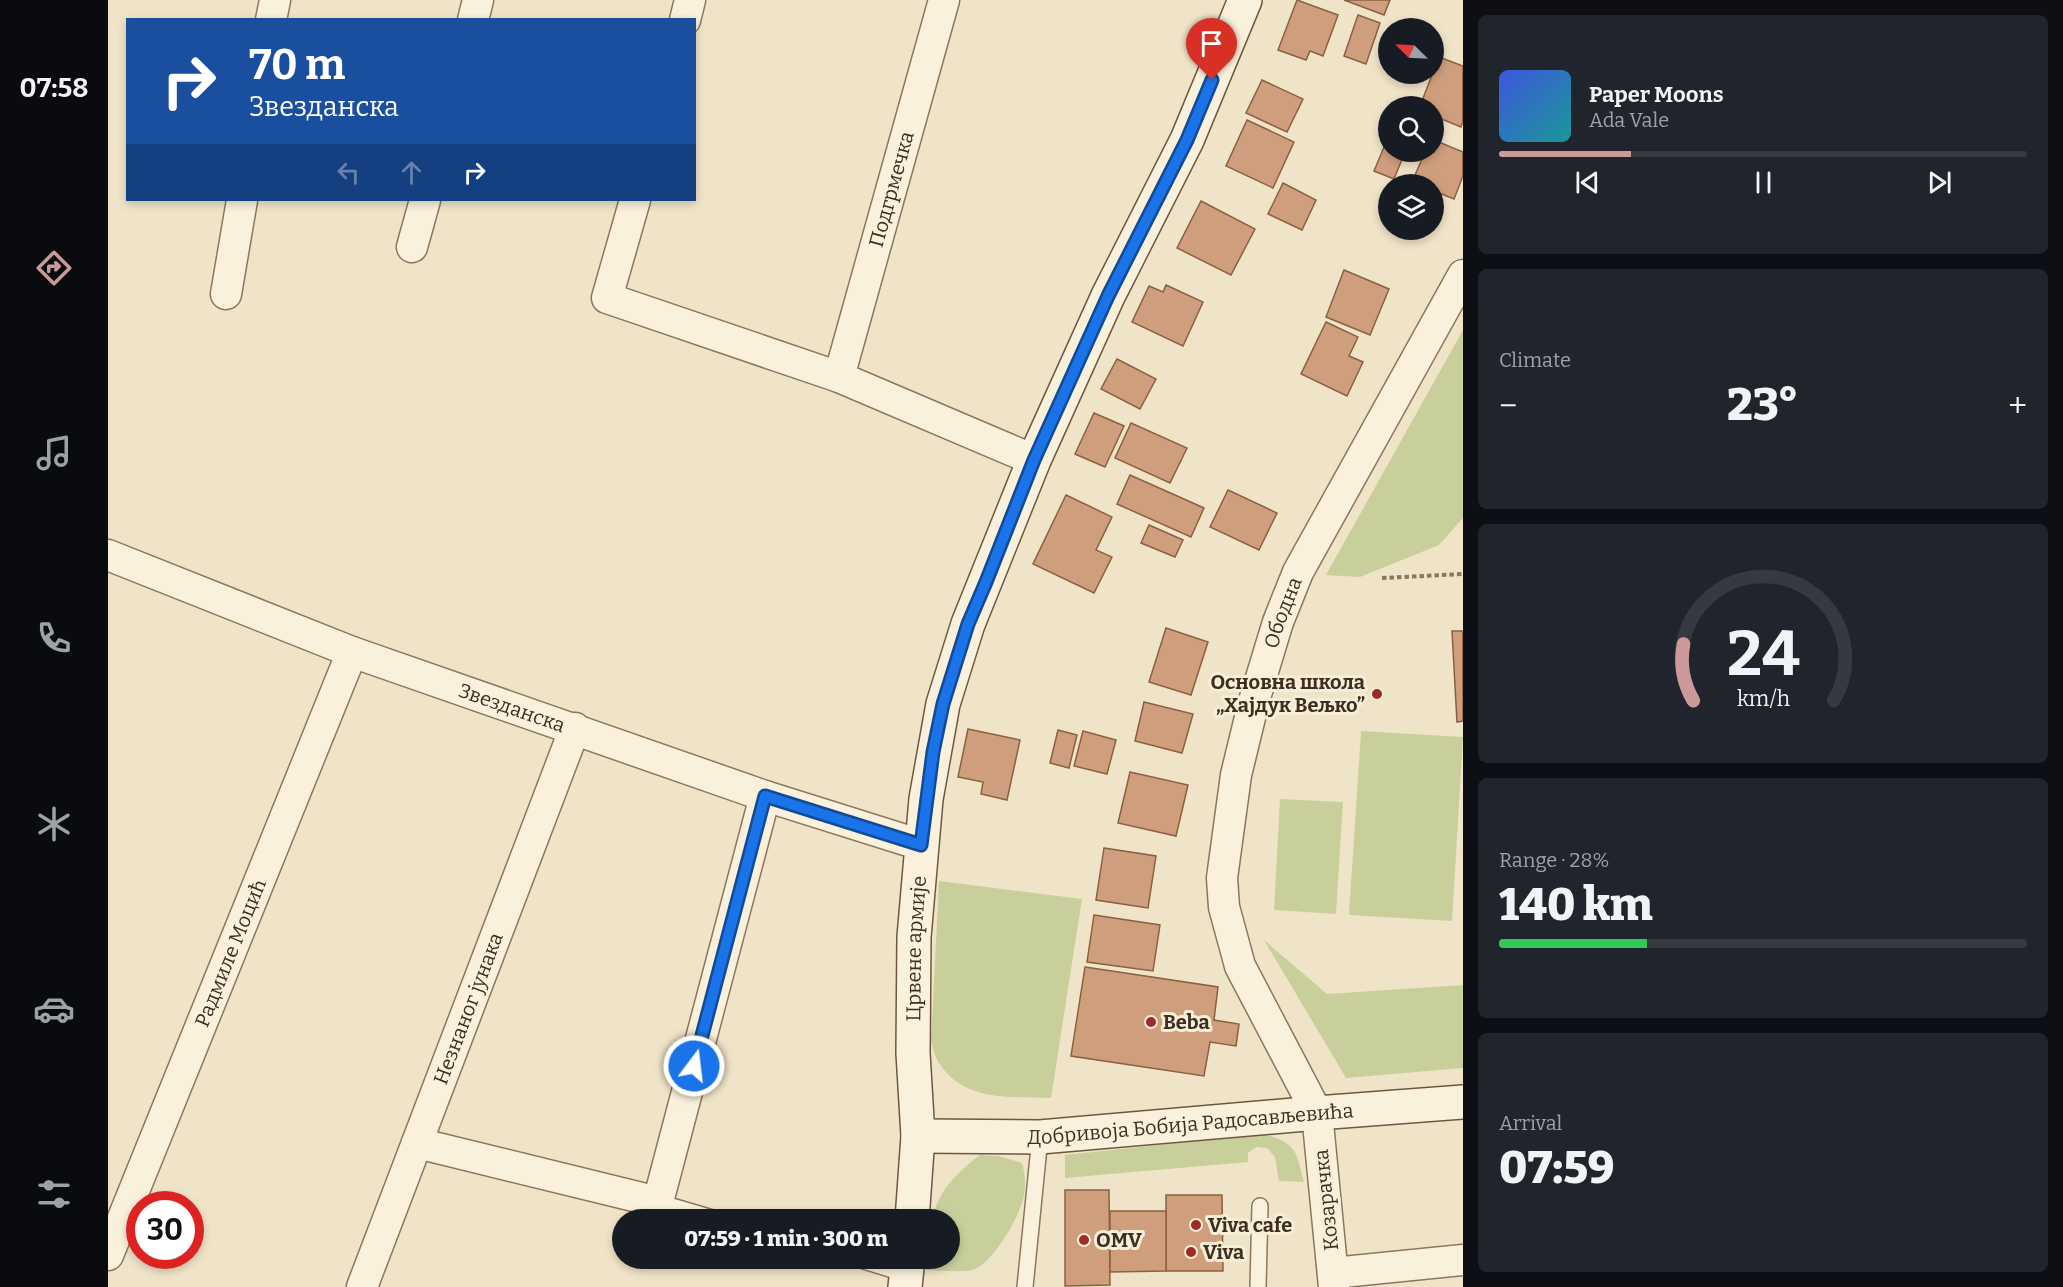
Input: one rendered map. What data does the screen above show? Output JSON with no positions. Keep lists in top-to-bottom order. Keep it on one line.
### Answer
{"streets":{"main road":["Црвене армије","Добривоја Бобија Радосављевића"],"street":["Подгрмечка","Ободна","Звезданска","Радмиле Моцић","Незнаног јунака","Козарачка"]},"crossings":[["Ободна","Добривоја Бобија Радосављевића"],["Ободна","Козарачка"],["Звезданска","Црвене армије"],["Звезданска","Радмиле Моцић"],["Звезданска","Незнаног јунака"],["Црвене армије","Добривоја Бобија Радосављевића"],["Добривоја Бобија Радосављевића","Козарачка"]],"places":["Основна школа „Хајдук Вељко”","Beba","Viva cafe","OMV","Viva"],"north":"top left","page":{"tabs":"07:58","turn":["70 m","Звезданска"],"song":["Paper Moons","Ada Vale"],"tile":["Climate",["Range · 28%","140 km"],["Arrival","07:59"]],"heat":["−","23°","+"],"limit":"30","trip":"07:59 · 1 min · 300 m","gauge":["24","km/h"]}}
